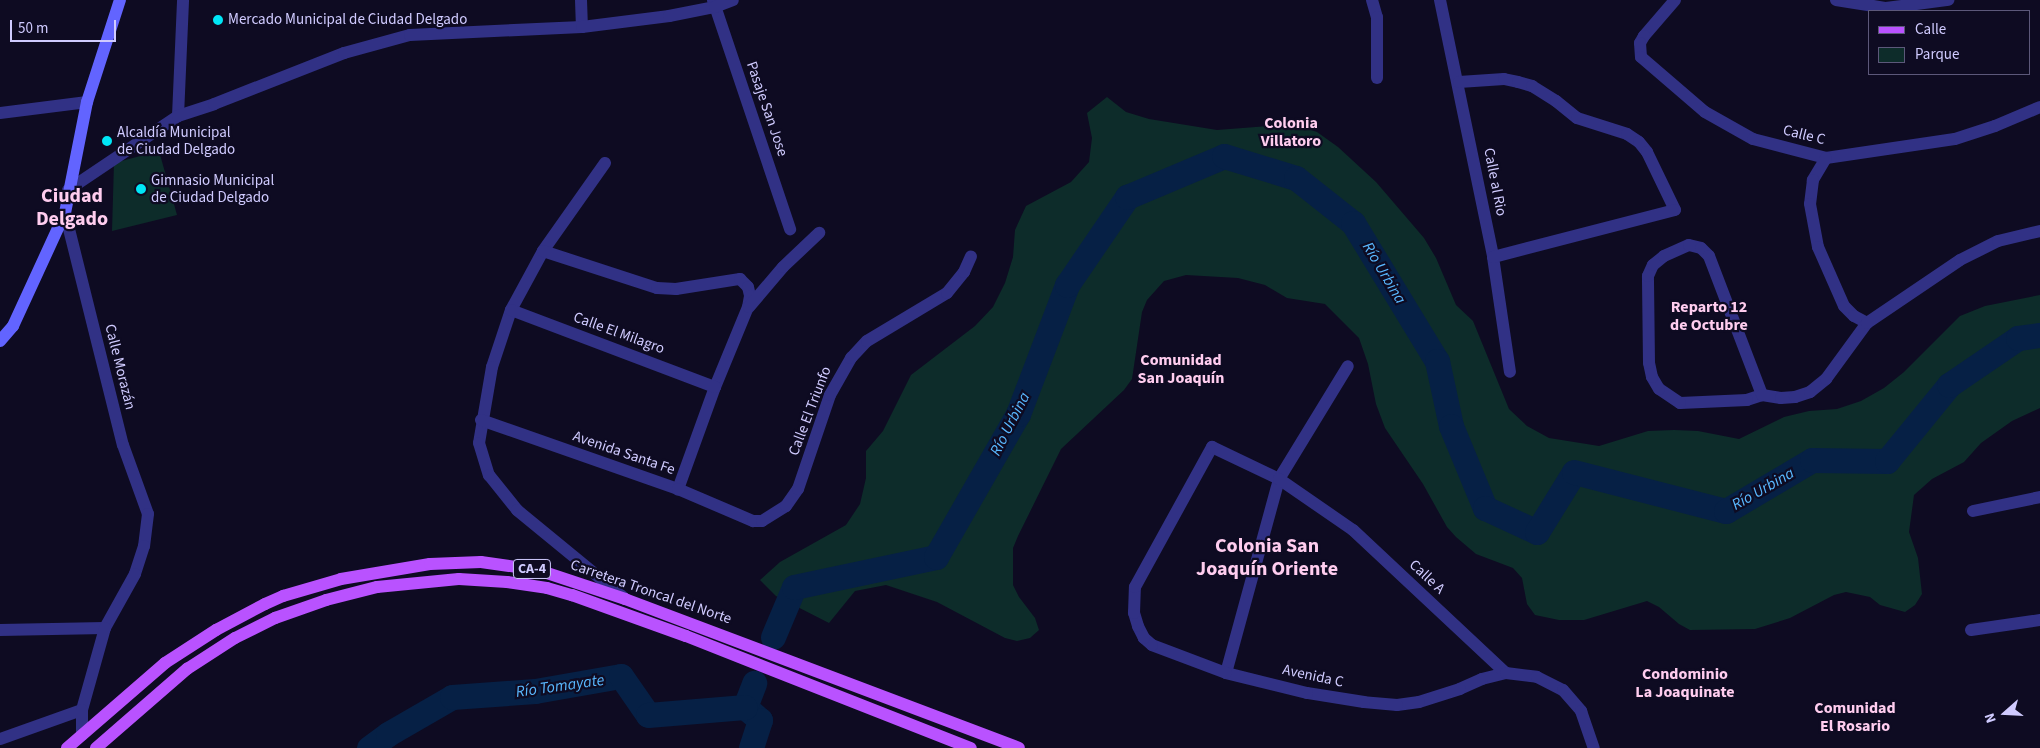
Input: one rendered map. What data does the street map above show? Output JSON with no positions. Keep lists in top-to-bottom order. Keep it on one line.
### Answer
{"streets":{"main road":["Calle Morazán","CA-4","Carretera Troncal del Norte"],"street":["Pasaje San Jose","Calle C","Calle al Rio","Calle El Milagro","Calle El Triunfo","Avenida Santa Fe","Calle A","Avenida C"]},"crossings":[["Calle Morazán","Carretera Troncal del Norte"],["Calle El Triunfo","Avenida Santa Fe"],["Calle A","Avenida C"]],"districts":["Colonia Villatoro","Ciudad Delgado","Reparto 12 de Octubre","Comunidad San Joaquín","Colonia San Joaquín Oriente","Condominio La Joaquinate","Comunidad El Rosario"],"water":["Río Urbina","Río Tomayate"],"places":["Mercado Municipal de Ciudad Delgado","Alcaldía Municipal de Ciudad Delgado","Gimnasio Municipal de Ciudad Delgado"],"legend":["Calle","Parque"],"scale_bar":"50 m","north":"left"}
